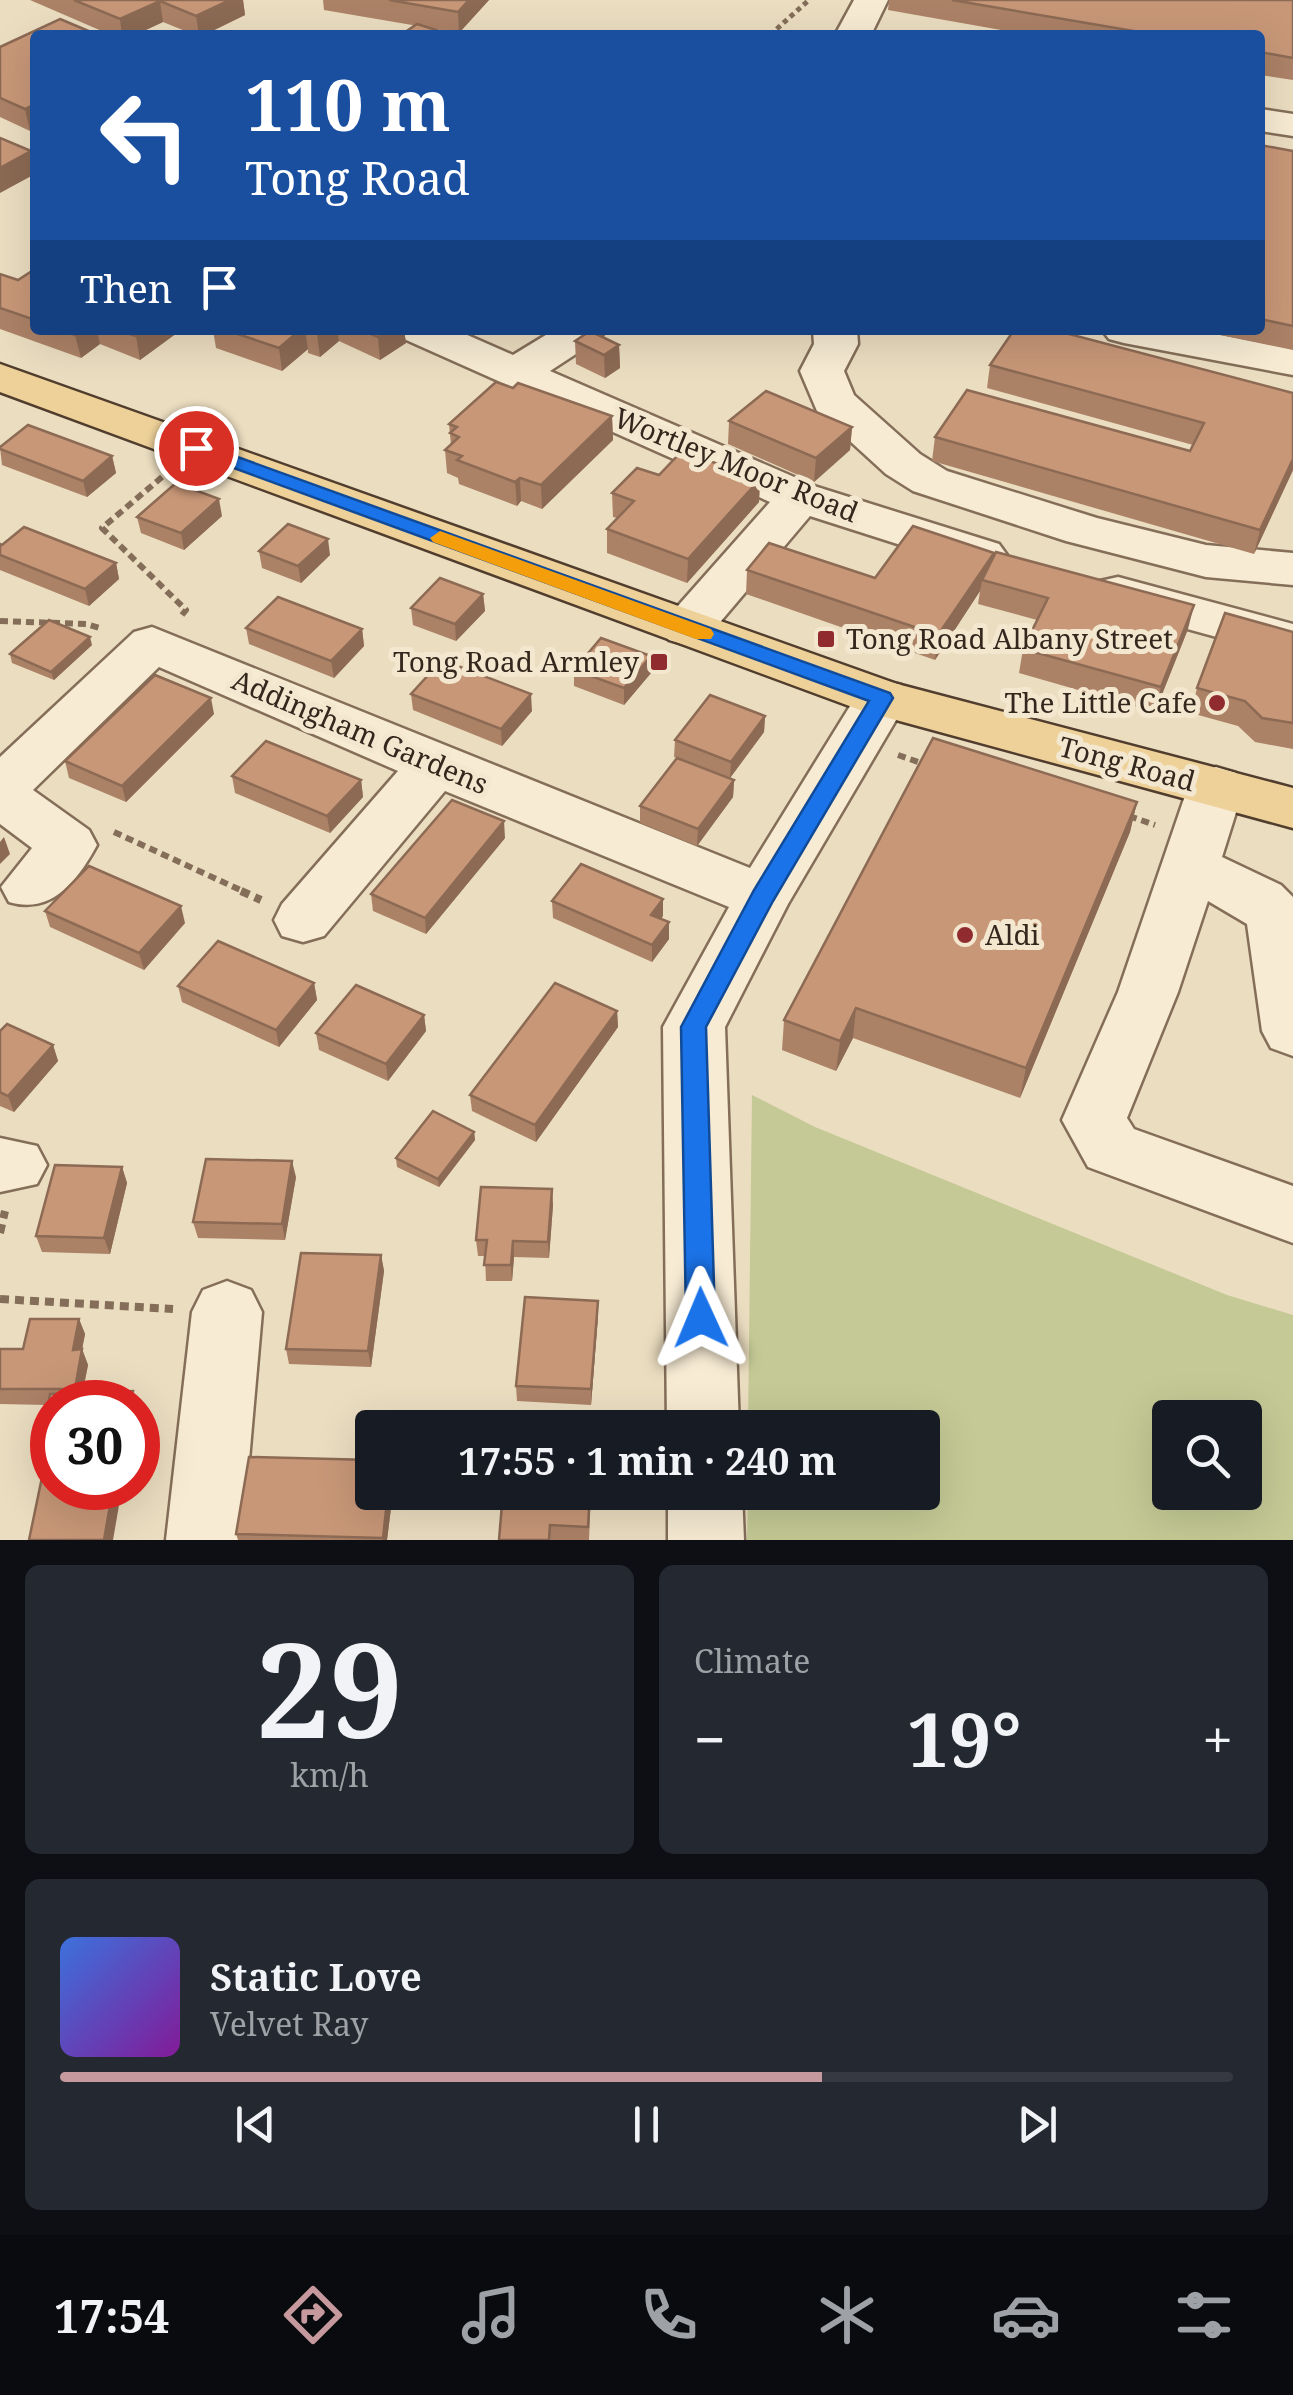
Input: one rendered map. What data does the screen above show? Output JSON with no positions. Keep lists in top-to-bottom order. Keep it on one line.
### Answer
{"streets":{"main road":["Tong Road"],"street":["Wortley Moor Road","Addingham Gardens"]},"places":{"transit":["Tong Road Albany Street","Tong Road Armley"],"other":["The Little Cafe","Aldi"]},"page":{"turn":["110 m","Tong Road"],"then":"Then","limit":"30","trip":"17:55 · 1 min · 240 m","tile":[["29","km/h"],"Climate"],"heat":["−","19°","+"],"song":["Static Love","Velvet Ray"],"tabs":"17:54"}}
